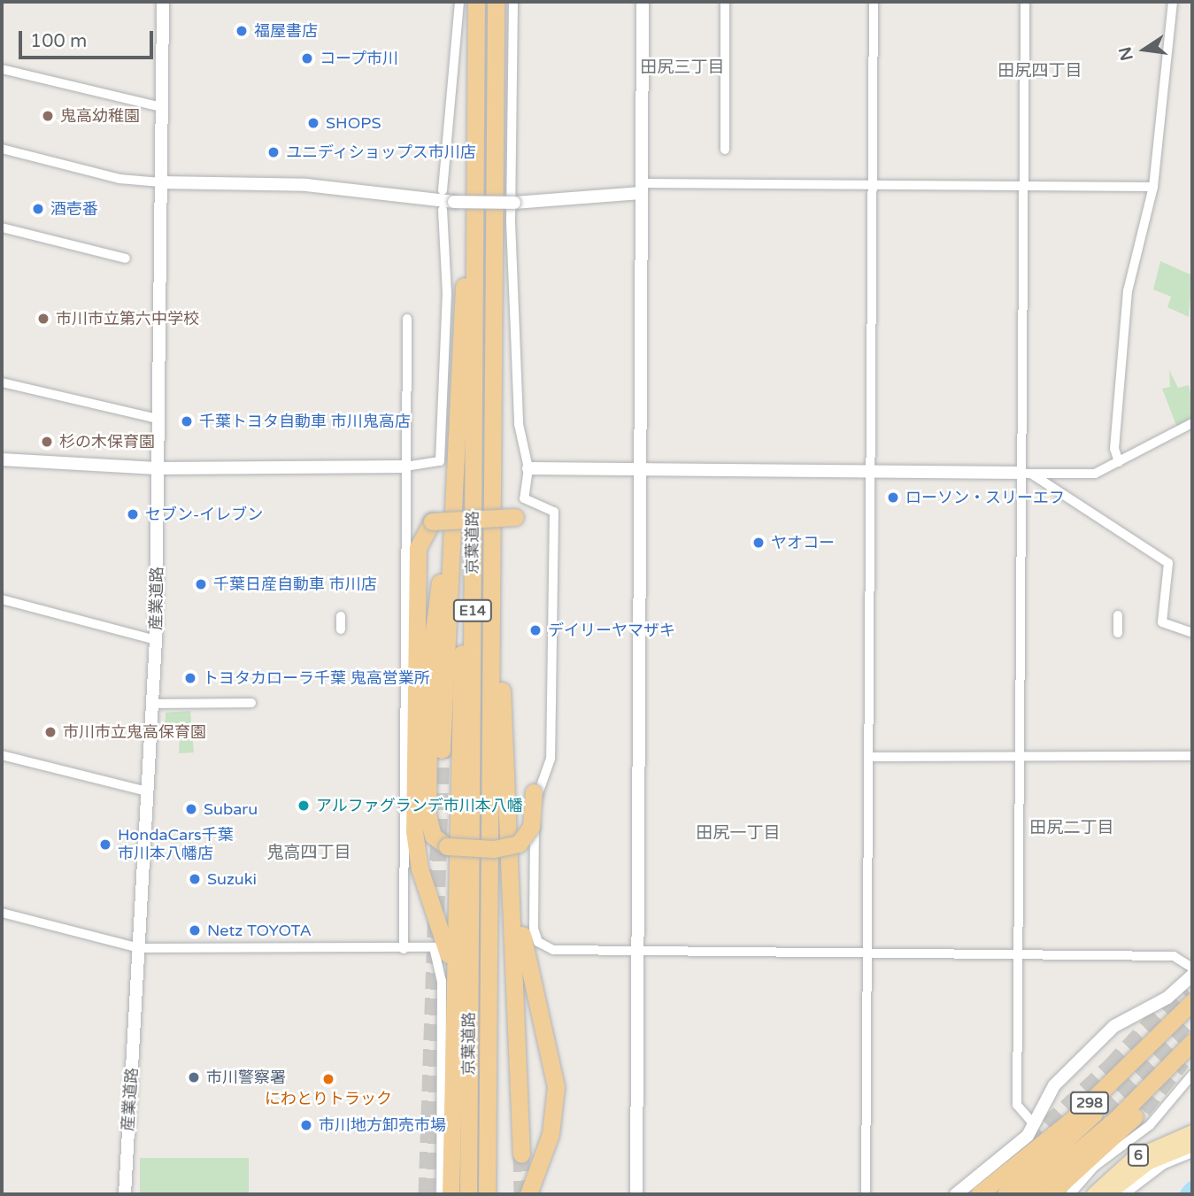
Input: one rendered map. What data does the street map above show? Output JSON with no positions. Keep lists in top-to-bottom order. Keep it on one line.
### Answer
{"streets":{"highway":["京葉道路","E14","298"],"main road":["6"],"street":["産業道路"]},"districts":["田尻三丁目","田尻四丁目","田尻二丁目","田尻一丁目","鬼高四丁目"],"places":["福屋書店","コープ市川","鬼高幼稚園","SHOPS","ユニディショップス市川店","酒壱番","市川市立第六中学校","千葉トヨタ自動車 市川鬼高店","杉の木保育園","ローソン・スリーエフ","セブン-イレブン","ヤオコー","千葉日産自動車 市川店","デイリーヤマザキ","トヨタカローラ千葉 鬼高営業所","市川市立鬼高保育園","アルファグランデ市川本八幡","Subaru","HondaCars千葉 市川本八幡店","Suzuki","Netz TOYOTA","市川警察署","にわとりトラック","市川地方卸売市場"],"scale_bar":"100 m","north":"left"}
